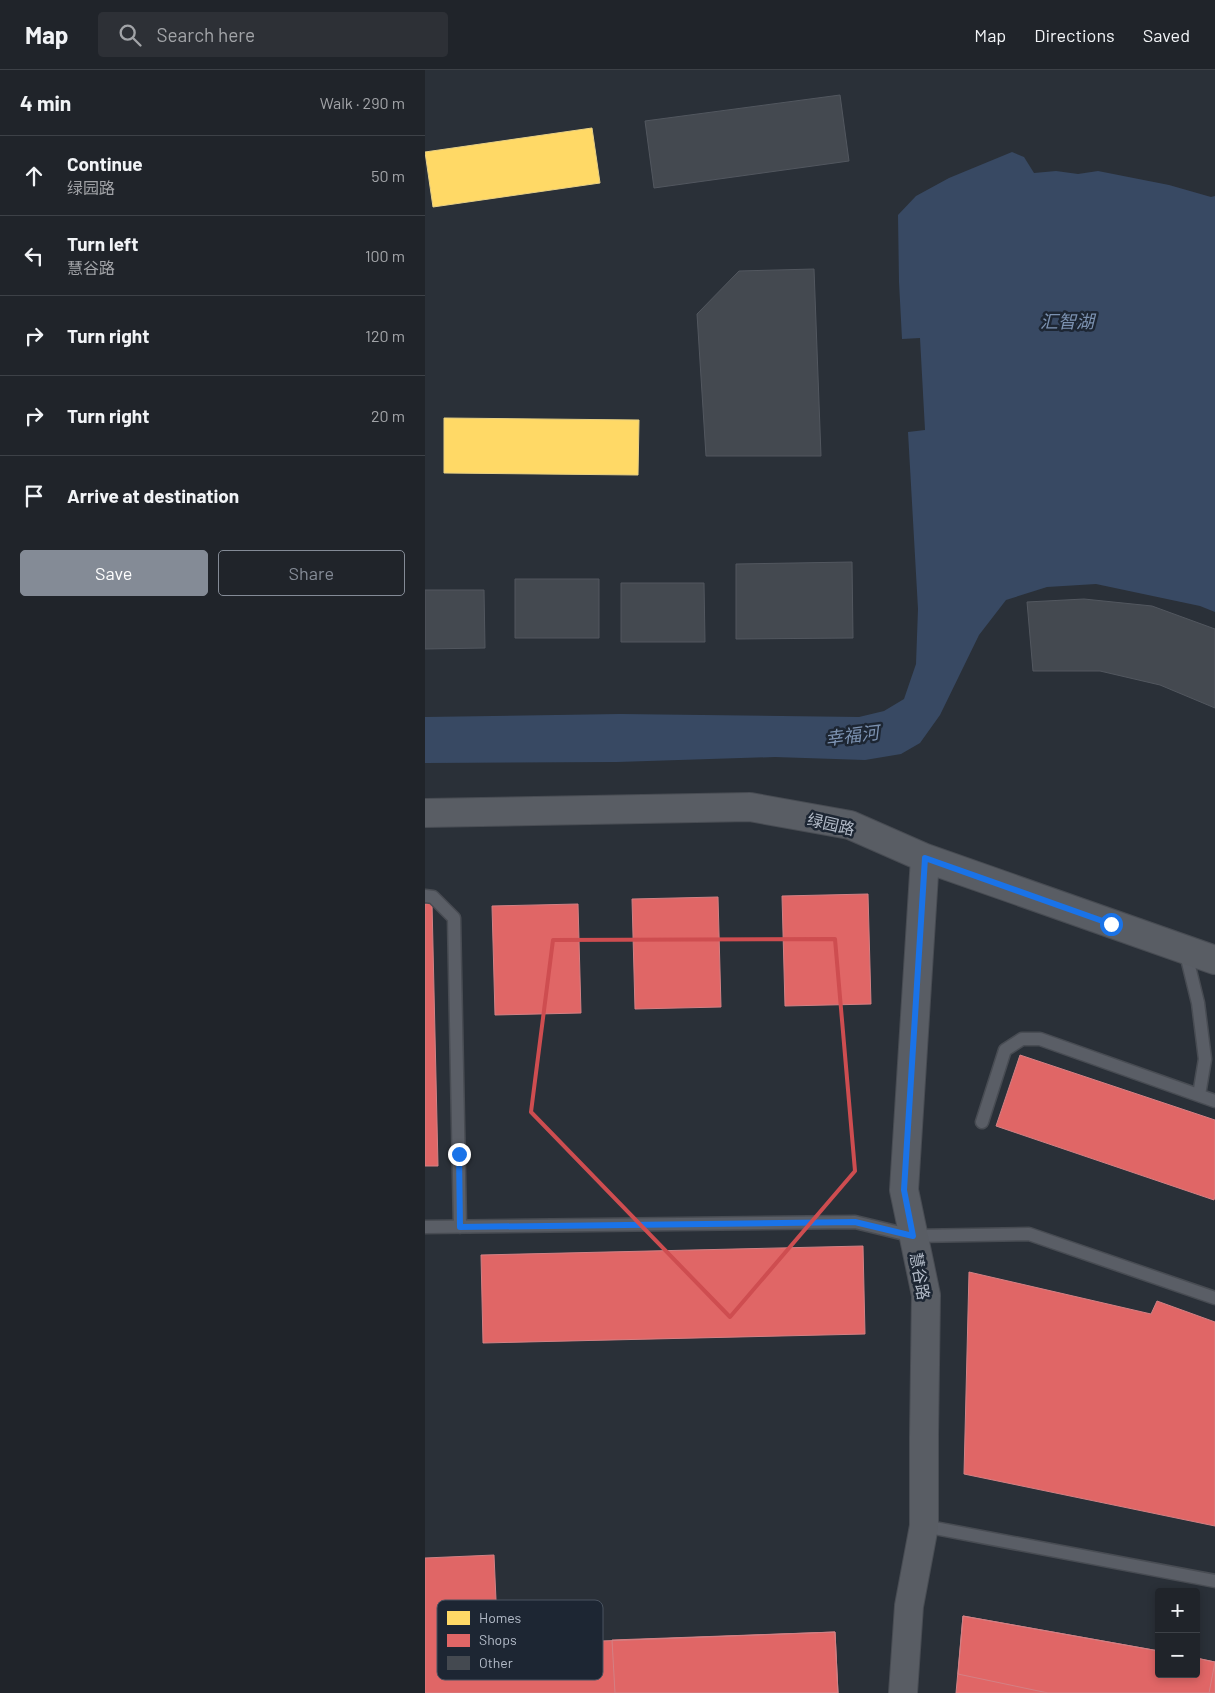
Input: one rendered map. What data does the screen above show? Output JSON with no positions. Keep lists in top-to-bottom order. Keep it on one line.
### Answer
{"streets":{"street":["绿园路","慧谷路"]},"crossings":[["绿园路","慧谷路"]],"water":["汇智湖","幸福河"],"legend":["Homes","Shops","Other"],"page":{"header":"Map","search":"Search here","nav":["Map","Directions","Saved"],"heading":["4 min","Walk · 290 m"],"list":[["Continue","绿园路","50 m"],["Turn left","慧谷路","100 m"],["Turn right","120 m"],["Turn right","20 m"],"Arrive at destination"],"buttons":["Save","Share"],"map_buttons":["+","−"]}}
